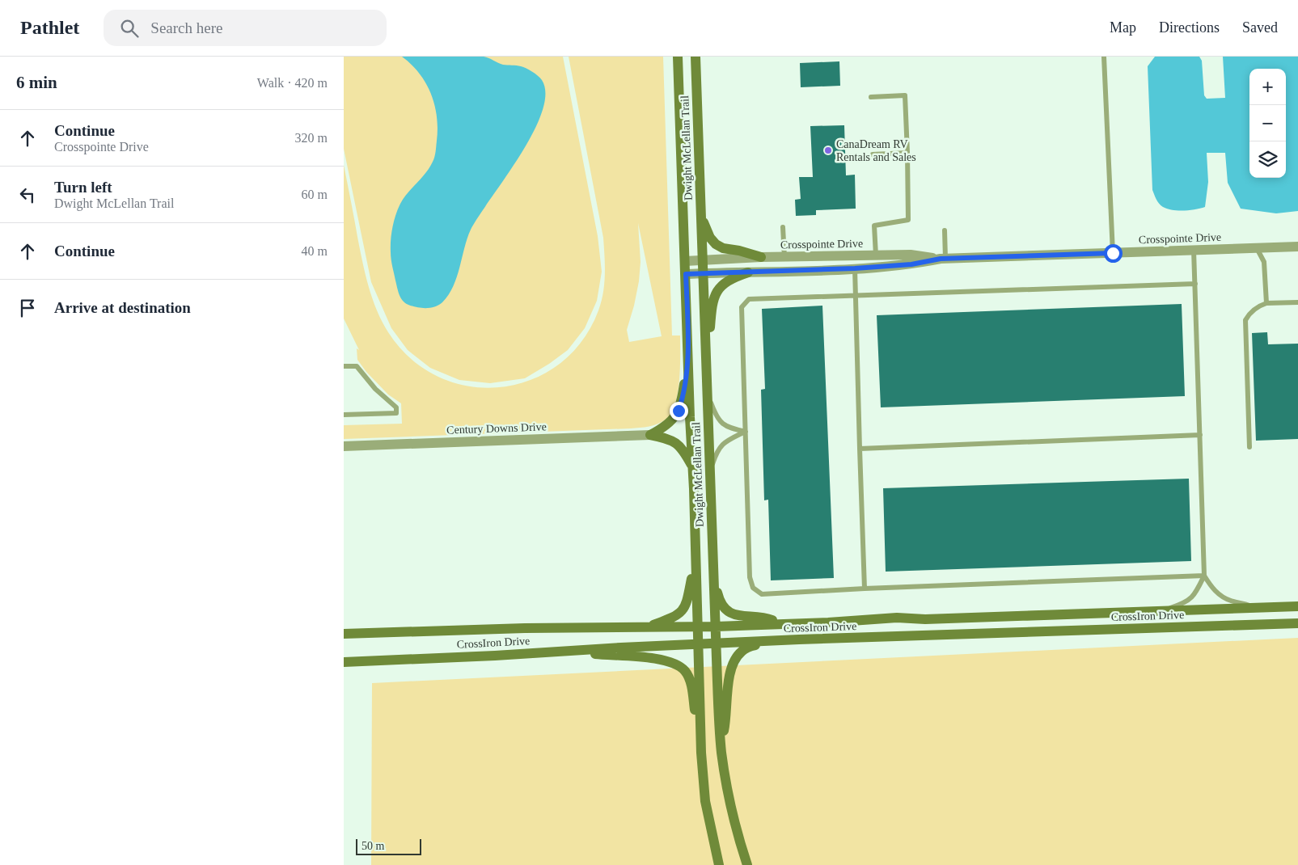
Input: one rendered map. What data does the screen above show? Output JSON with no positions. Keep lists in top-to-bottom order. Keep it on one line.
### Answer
{"streets":{"main road":["Dwight McLellan Trail","CrossIron Drive"],"street":["Crosspointe Drive","Century Downs Drive"]},"crossings":[["Dwight McLellan Trail","Crosspointe Drive"],["Dwight McLellan Trail","CrossIron Drive"]],"places":["CanaDream RV Rentals and Sales"],"scale_bar":"50 m","page":{"header":"Pathlet","search":"Search here","nav":["Map","Directions","Saved"],"heading":["6 min","Walk · 420 m"],"map_buttons":["+","−"],"list":[["Continue","Crosspointe Drive","320 m"],["Turn left","Dwight McLellan Trail","60 m"],["Continue","40 m"],"Arrive at destination"],"scale":"50 m"}}
